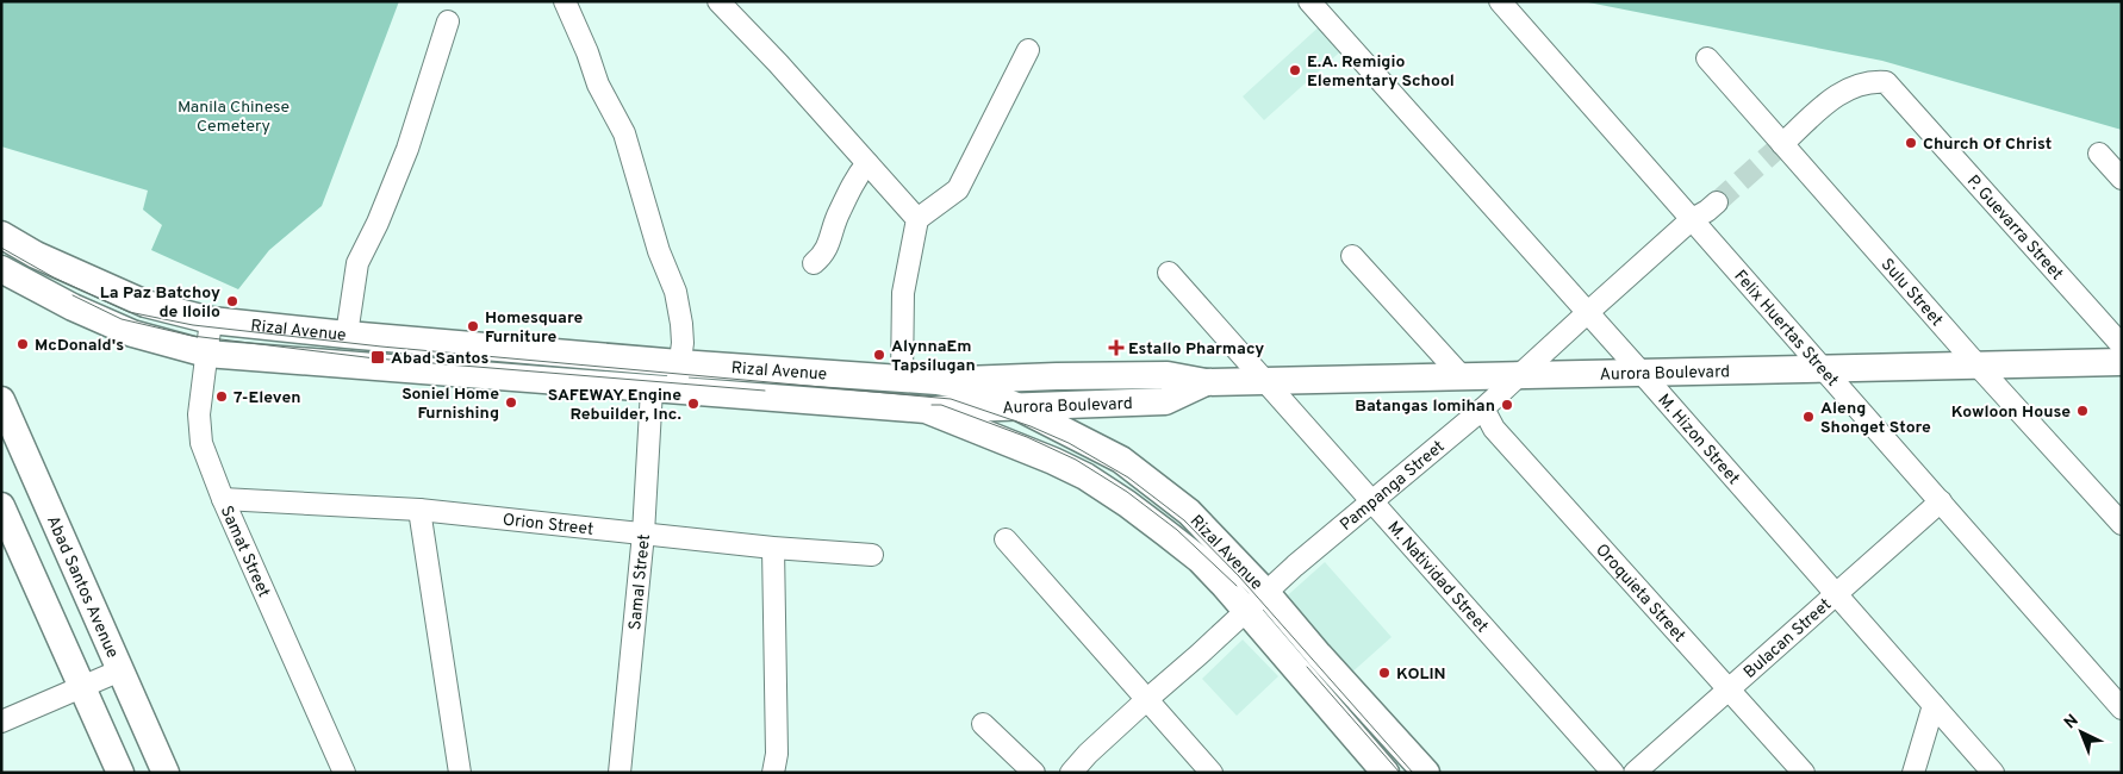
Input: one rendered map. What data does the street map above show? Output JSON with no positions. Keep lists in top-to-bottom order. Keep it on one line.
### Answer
{"streets":{"main road":["Rizal Avenue","Aurora Boulevard","Abad Santos Avenue"],"street":["P. Guevarra Street","Sulu Street","Felix Huertas Street","M. Hizon Street","Pampanga Street","Orion Street","Samat Street","M. Natividad Street","Samal Street","Oroquieta Street","Bulacan Street"]},"crossings":[["P. Guevarra Street","Sulu Street"],["Sulu Street","Aurora Boulevard"],["Felix Huertas Street","Aurora Boulevard"],["Felix Huertas Street","Pampanga Street"],["Felix Huertas Street","Bulacan Street"],["Rizal Avenue","Aurora Boulevard"],["Rizal Avenue","Pampanga Street"],["Rizal Avenue","Samat Street"],["Rizal Avenue","Samal Street"],["Aurora Boulevard","M. Hizon Street"],["Aurora Boulevard","Pampanga Street"],["Aurora Boulevard","M. Natividad Street"],["M. Hizon Street","Pampanga Street"],["M. Hizon Street","Bulacan Street"],["Pampanga Street","M. Natividad Street"],["Pampanga Street","Oroquieta Street"],["Orion Street","Samat Street"],["Orion Street","Samal Street"],["Oroquieta Street","Bulacan Street"]],"parks":["Manila Chinese Cemetery"],"places":{"other":["E.A. Remigio Elementary School","Church Of Christ","La Paz Batchoy de Iloilo","Homesquare Furniture","McDonald's","AlynnaEm Tapsilugan","7-Eleven","Soniel Home Furnishing","SAFEWAY Engine Rebuilder, Inc.","Batangas lomihan","Kowloon House","Aleng Shonget Store","KOLIN"],"health":["Estallo Pharmacy"],"transit":["Abad Santos"]},"north":"top left"}
